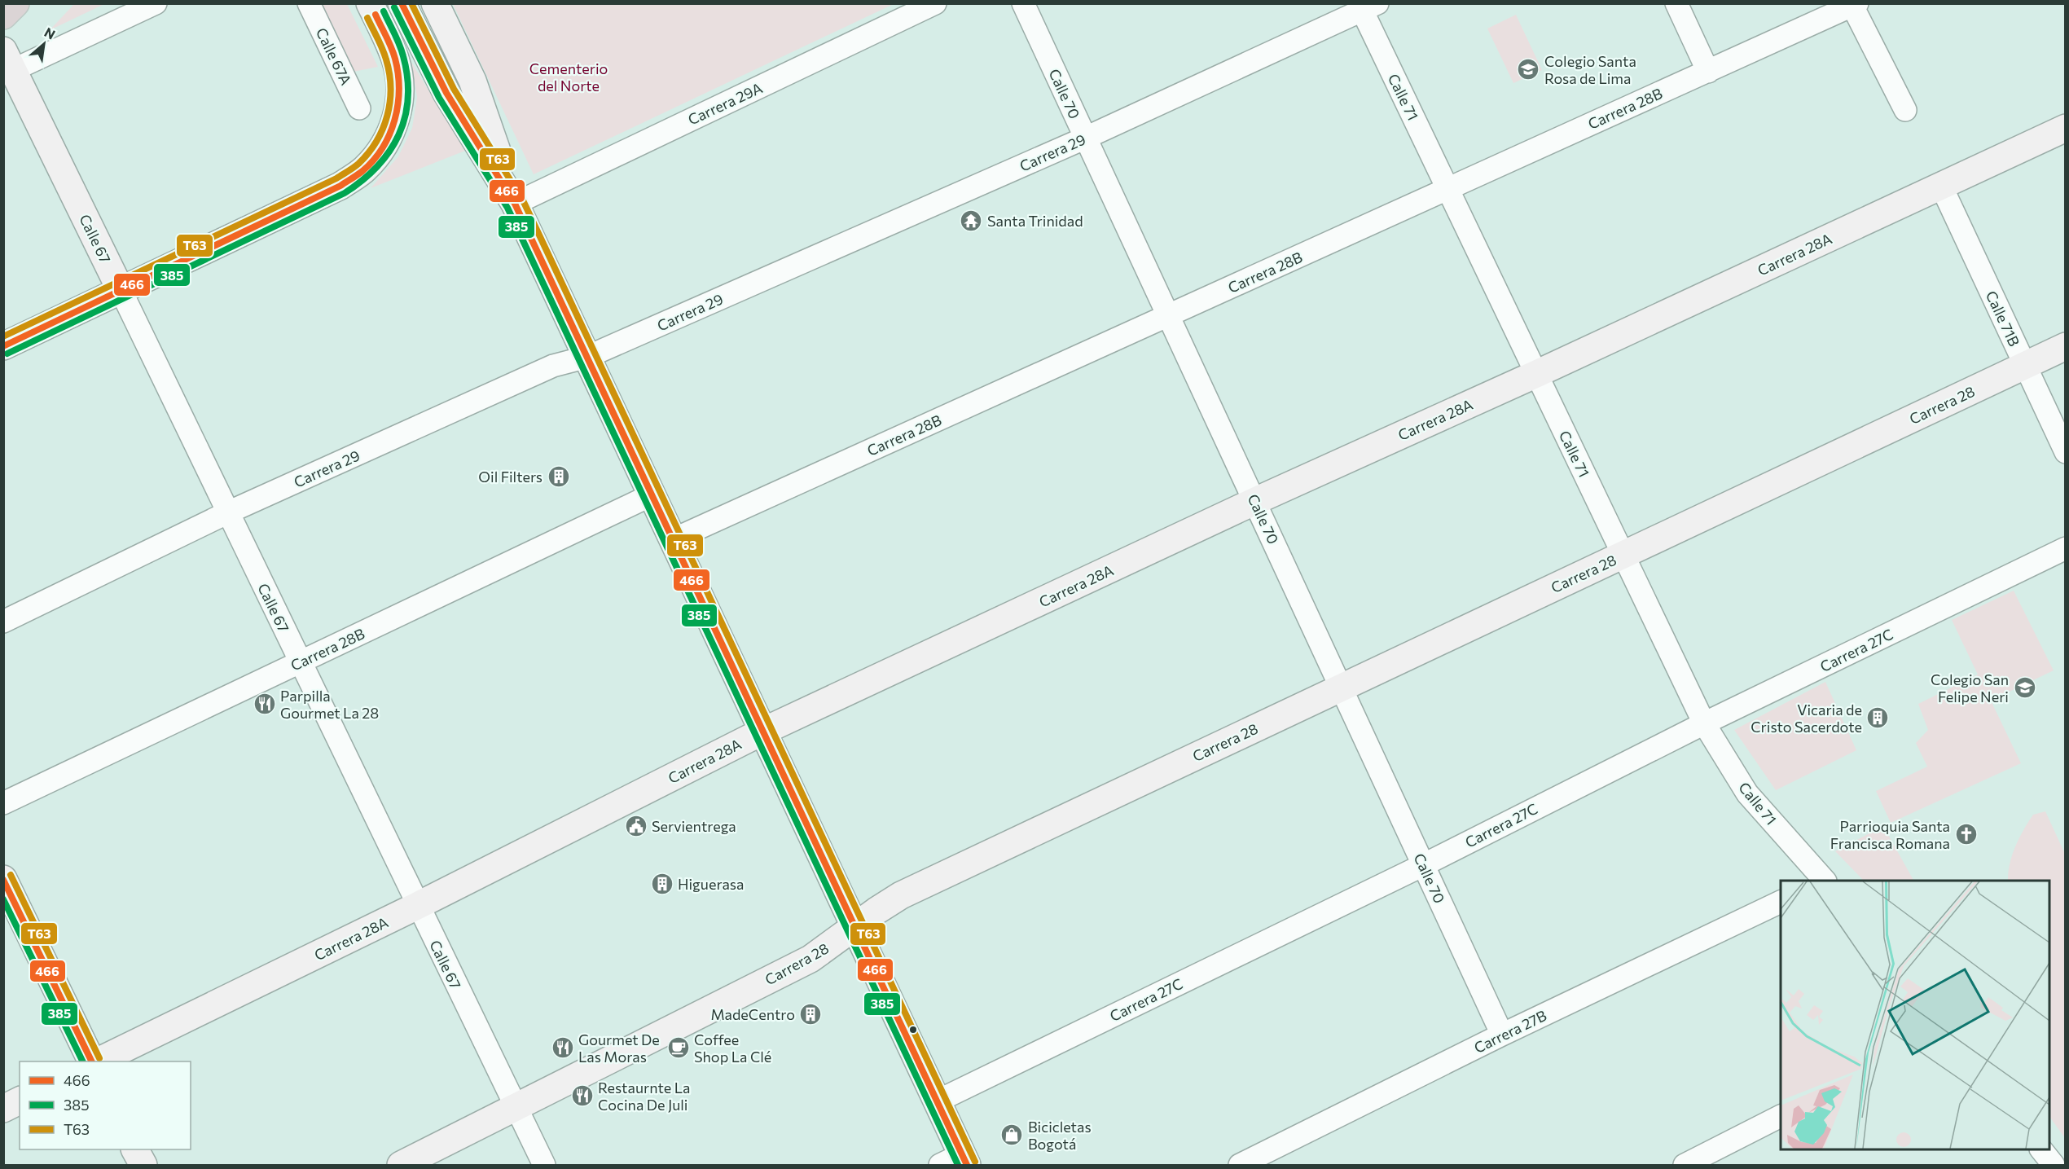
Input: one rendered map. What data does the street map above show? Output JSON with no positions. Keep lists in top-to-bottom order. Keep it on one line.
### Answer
{"streets":{"street":["Calle 67A","Calle 70","Calle 71","Carrera 29A","Carrera 28B","Carrera 29","Calle 67","Carrera 28A","Calle 71B","Carrera 28","Carrera 27C","Carrera 27B"]},"crossings":[["Calle 70","Carrera 28B"],["Calle 70","Carrera 29"],["Calle 70","Carrera 28A"],["Calle 70","Carrera 28"],["Calle 70","Carrera 27C"],["Calle 70","Carrera 27B"],["Calle 71","Carrera 28B"],["Calle 71","Carrera 29"],["Calle 71","Carrera 28A"],["Calle 71","Carrera 28"],["Calle 71","Carrera 27C"],["Carrera 28B","Calle 67"],["Carrera 29","Calle 67"],["Calle 67","Carrera 28A"],["Calle 67","Carrera 28"],["Carrera 28A","Calle 71B"],["Calle 71B","Carrera 28"]],"parks":["Cementerio del Norte"],"places":{"school or university":["Colegio Santa Rosa de Lima","Colegio San Felipe Neri"],"temple":["Santa Trinidad"],"building":["Oil Filters","Vicaria de Cristo Sacerdote","Higuerasa","MadeCentro"],"restaurant":["Parpilla Gourmet La 28","Gourmet De Las Moras","Restaurnte La Cocina De Juli"],"public building":["Servientrega"],"church":["Parrioquia Santa Francisca Romana"],"cafe":["Coffee Shop La Clé"],"shop":["Bicicletas Bogotá"]},"lines":["transit line 466","transit line T63","transit line 385"],"legend":["466","385","T63"],"north":"top right"}
